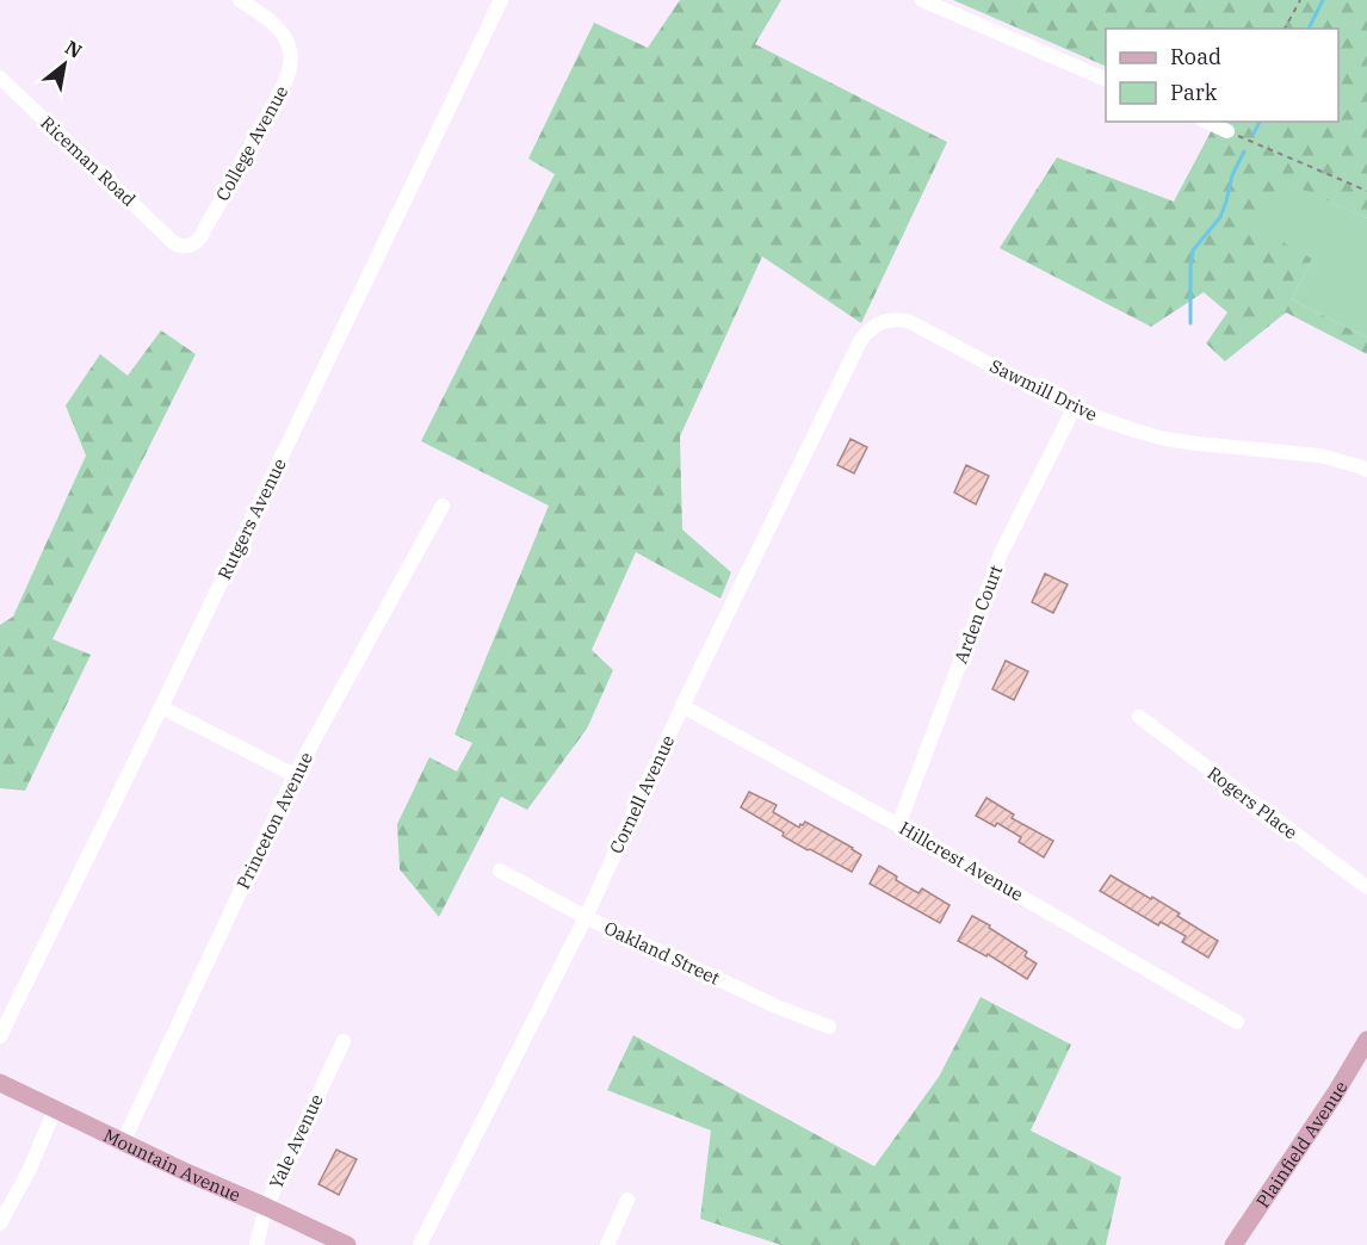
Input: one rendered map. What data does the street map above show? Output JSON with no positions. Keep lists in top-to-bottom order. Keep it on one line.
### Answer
{"streets":{"main road":["Plainfield Avenue","Mountain Avenue"],"street":["College Avenue","Riceman Road","Sawmill Drive","Rutgers Avenue","Arden Court","Cornell Avenue","Rogers Place","Princeton Avenue","Hillcrest Avenue","Oakland Street","Yale Avenue"]},"crossings":[["College Avenue","Riceman Road"],["Sawmill Drive","Arden Court"],["Sawmill Drive","Cornell Avenue"],["Arden Court","Hillcrest Avenue"],["Cornell Avenue","Hillcrest Avenue"],["Cornell Avenue","Oakland Street"],["Princeton Avenue","Mountain Avenue"],["Yale Avenue","Mountain Avenue"]],"legend":["Road","Park"],"north":"top right"}
